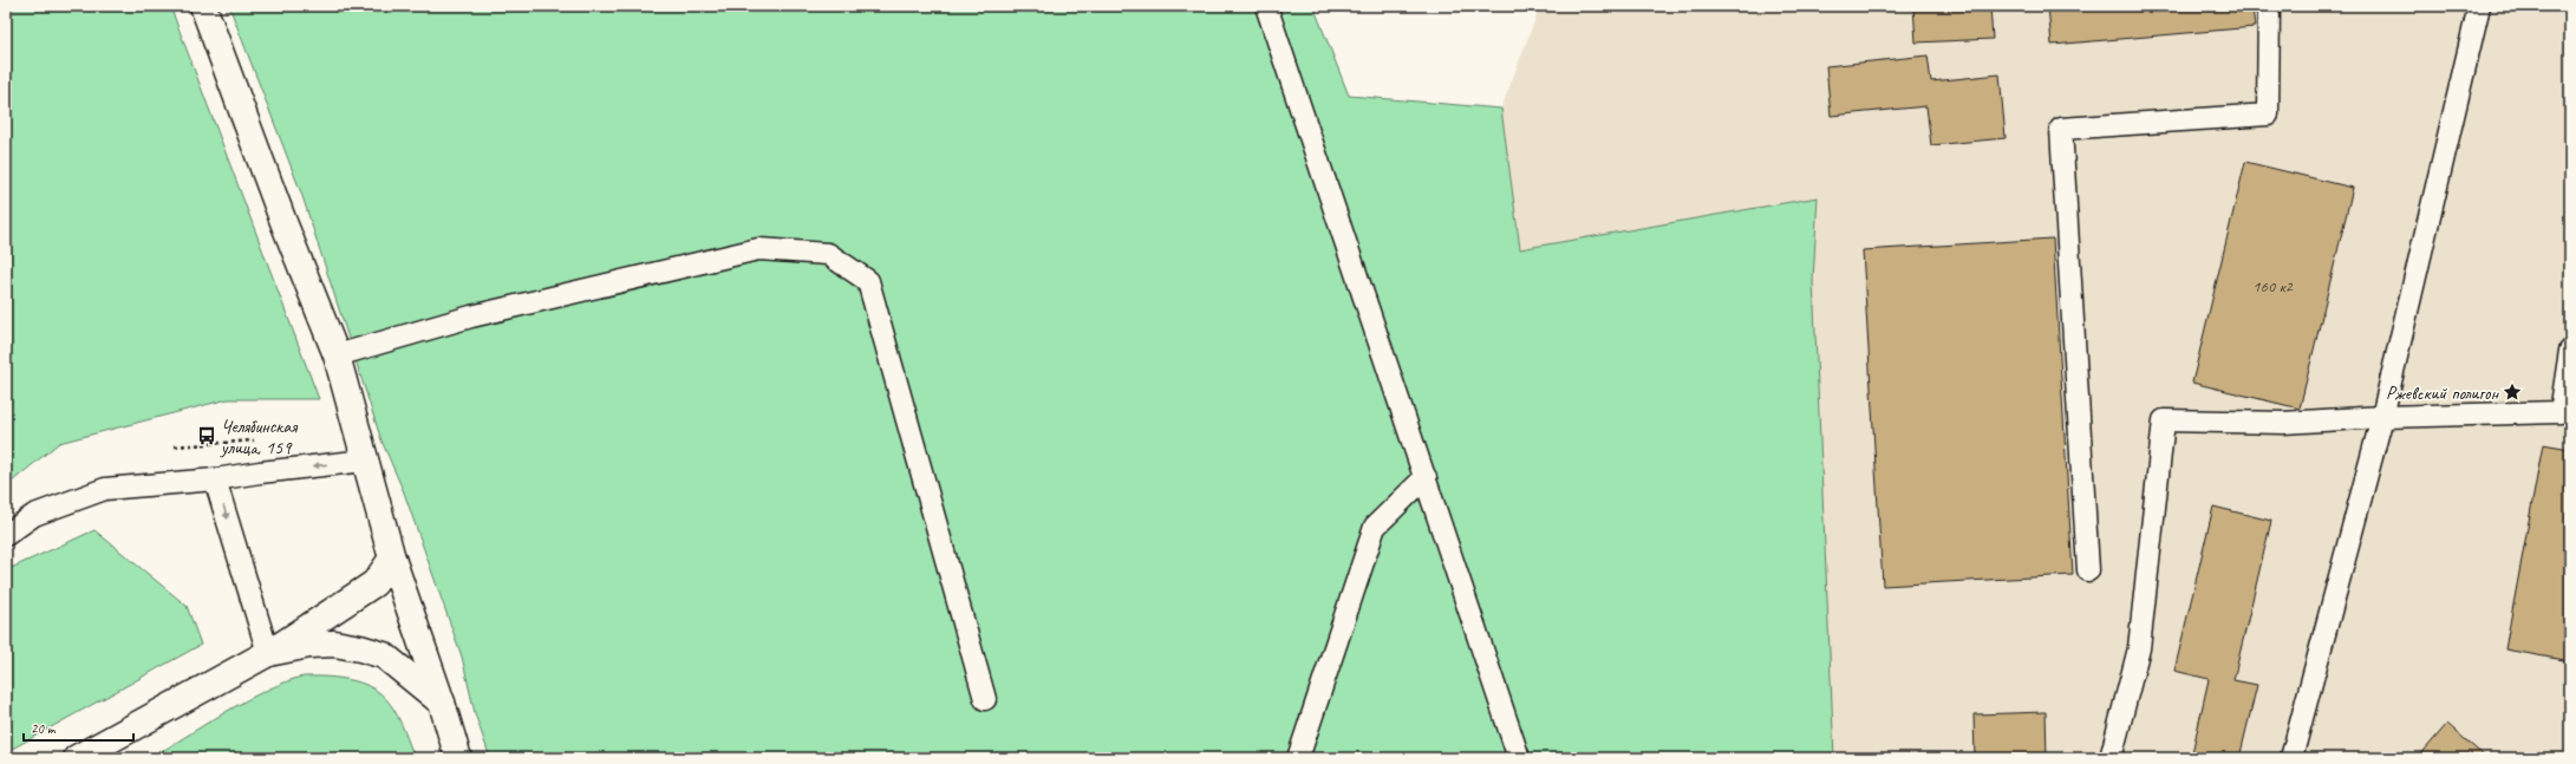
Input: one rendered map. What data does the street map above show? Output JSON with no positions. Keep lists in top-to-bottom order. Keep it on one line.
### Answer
{"places":{"place":["Ржевский полигон"],"bus stop":["Челябинская улица, 159"]},"house_numbers":["160 к2"],"scale_bar":"20 m"}
